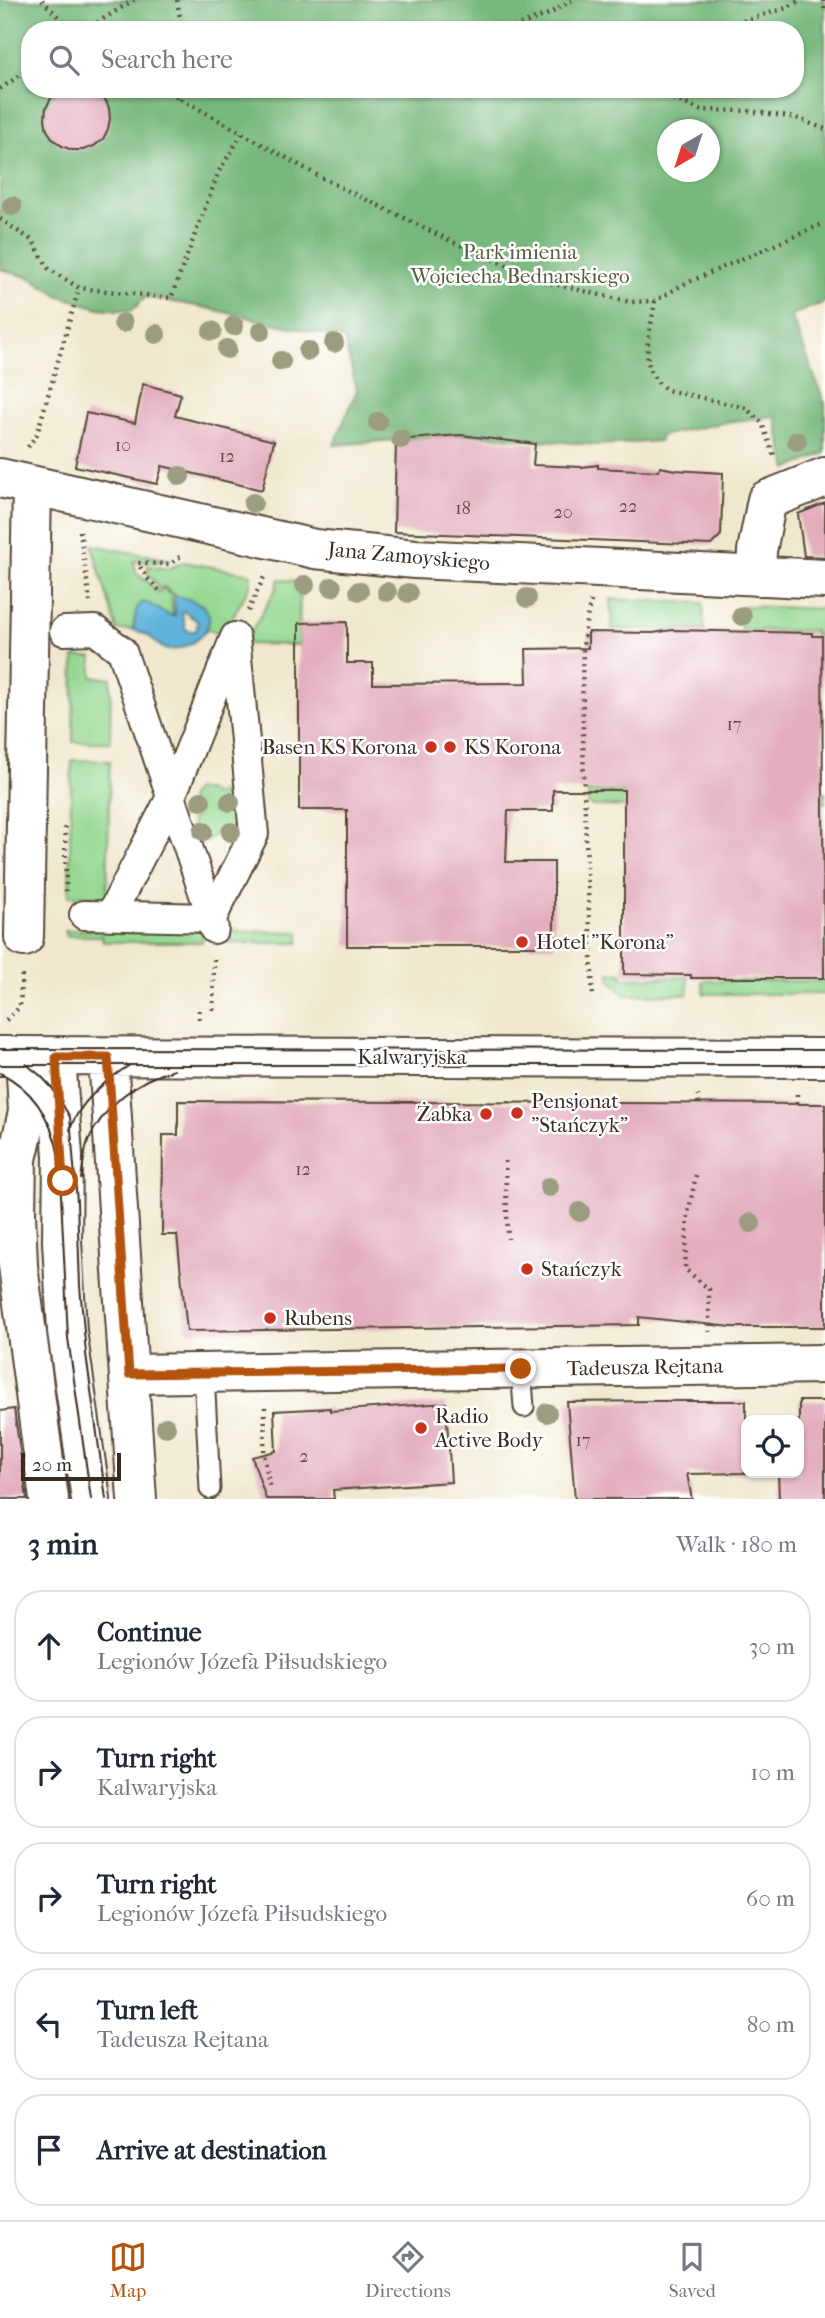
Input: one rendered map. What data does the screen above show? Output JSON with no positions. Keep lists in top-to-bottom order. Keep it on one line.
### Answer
{"streets":{"street":["Jana Zamoyskiego","Kalwaryjska","Tadeusza Rejtana"]},"parks":["Park imienia Wojciecha Bednarskiego"],"places":["Basen KS Korona","KS Korona","Hotel \"Korona\"","Pensjonat \"Stańczyk\"","Żabka","Stańczyk","Rubens","Radio Active Body"],"house_numbers":["10","12","22","18","20","17","12","17","2"],"scale_bar":"20 m","north":"bottom left","page":{"search":"Search here","scale":"20 m","heading":["3 min","Walk · 180 m"],"list":[["Continue","Legionów Józefa Piłsudskiego","30 m"],["Turn right","Kalwaryjska","10 m"],["Turn right","Legionów Józefa Piłsudskiego","60 m"],["Turn left","Tadeusza Rejtana","80 m"],"Arrive at destination"],"nav":["Map","Directions","Saved"]}}
